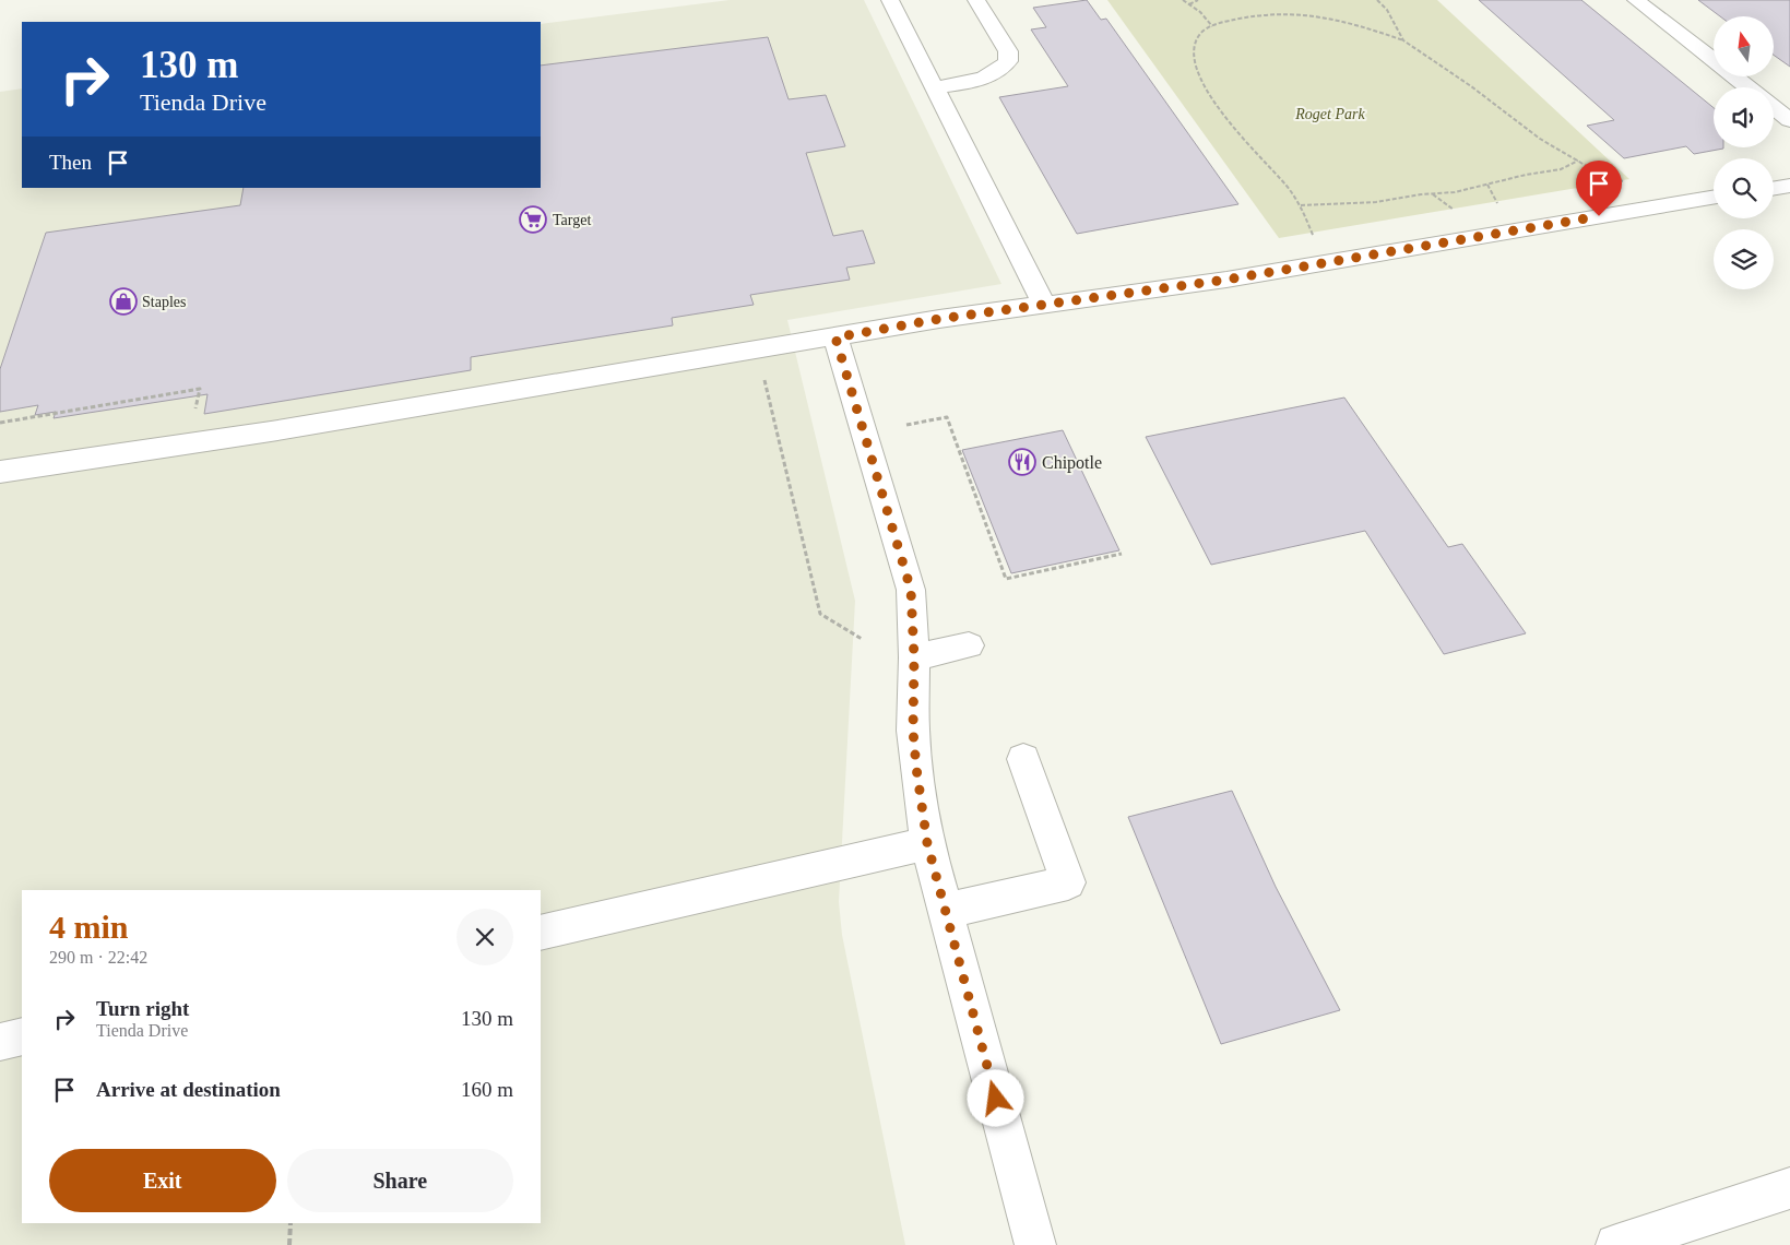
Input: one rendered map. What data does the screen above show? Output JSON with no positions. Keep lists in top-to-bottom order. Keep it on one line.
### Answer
{"parks":["Roget Park"],"places":{"supermarket":["Target"],"shop":["Staples"],"restaurant":["Chipotle"]},"north":"top","page":{"turn":["130 m","Tienda Drive"],"then":"Then","heading":["4 min","290 m · 22:42"],"list":[{"name":"Turn right","note":"Tienda Drive","value":"130 m"},{"name":"Arrive at destination","value":"160 m"}],"buttons":["Exit","Share"]}}
